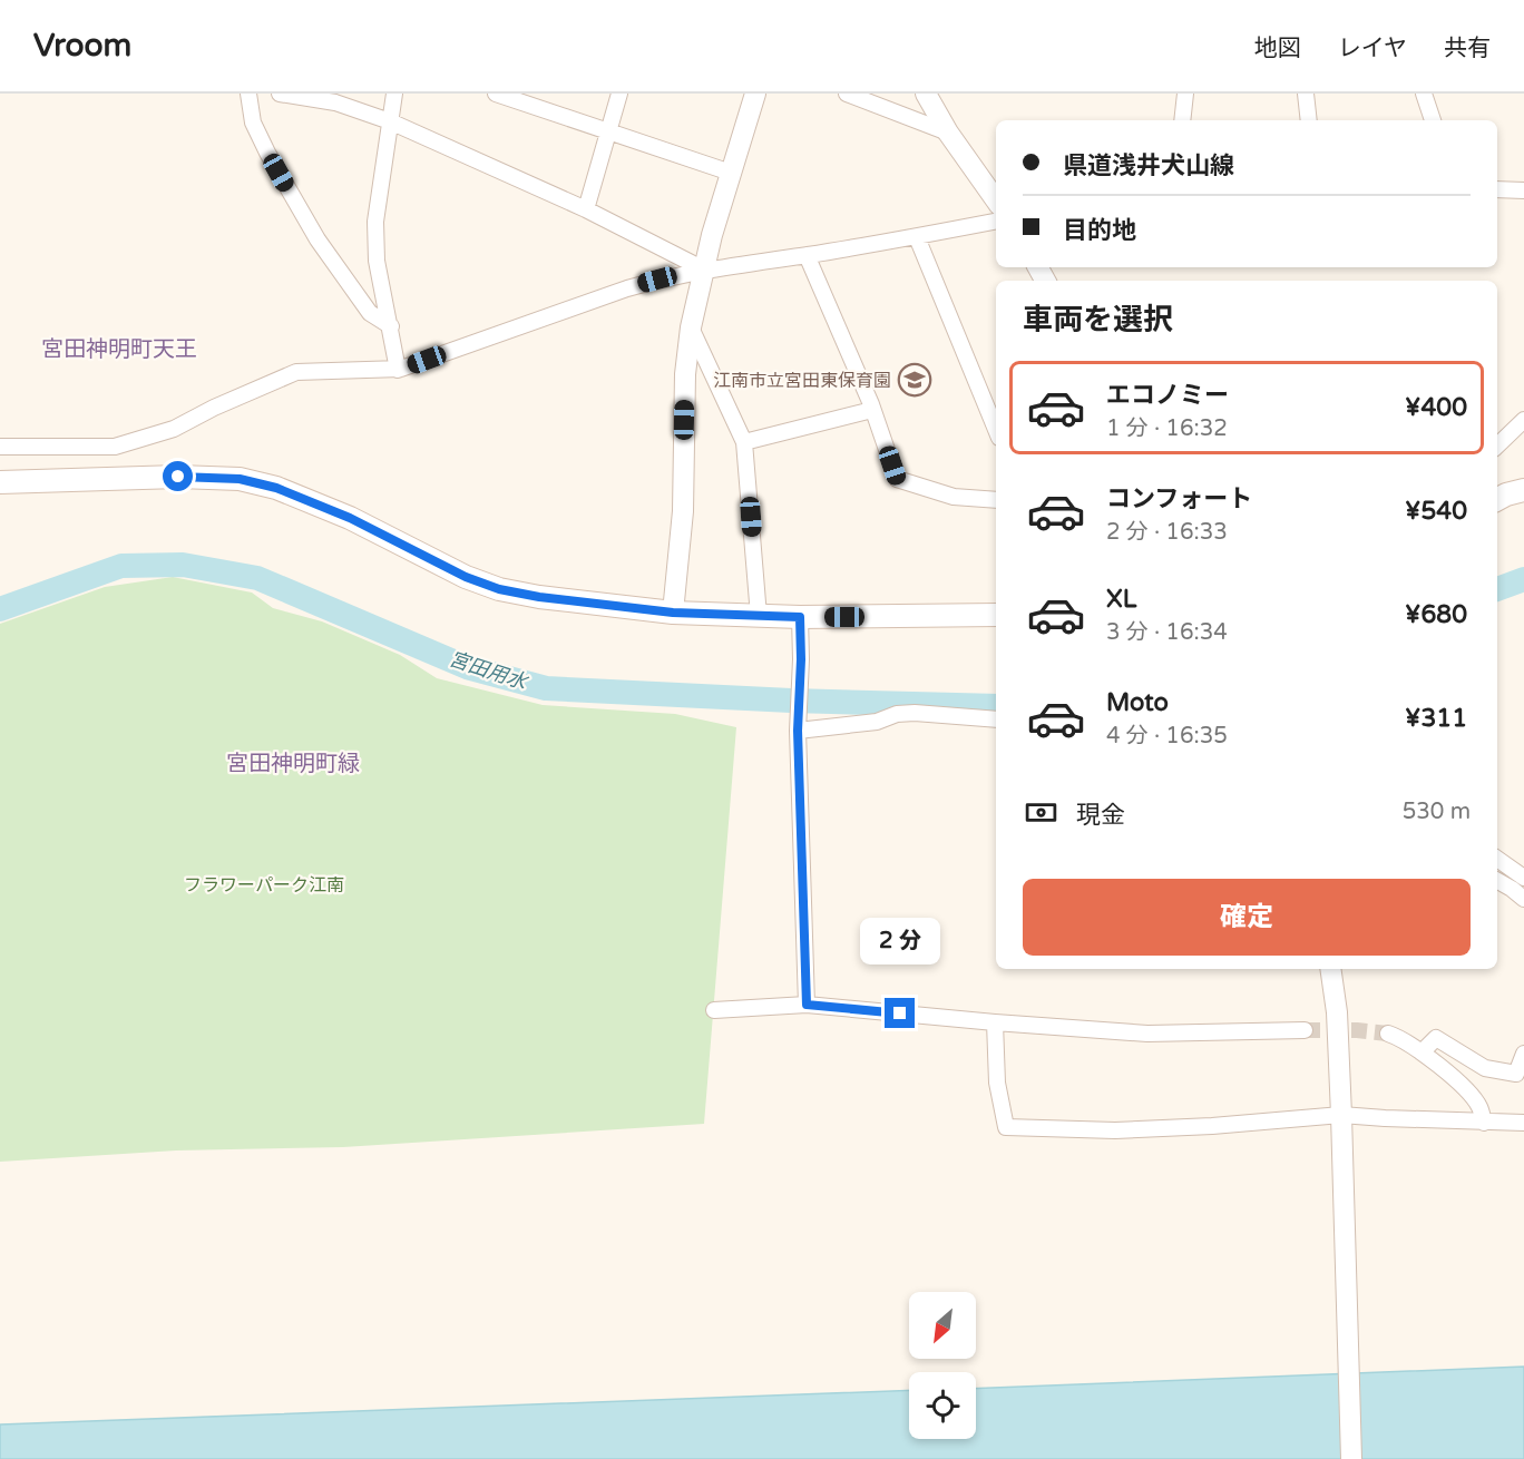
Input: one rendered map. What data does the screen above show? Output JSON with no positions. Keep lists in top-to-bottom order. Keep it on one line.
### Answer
{"districts":["宮田神明町天王","宮田神明町緑"],"water":["宮田用水"],"parks":["フラワーパーク江南"],"places":{"school or university":["江南市立宮田東保育園"]},"north":"bottom left","page":{"header":"Vroom","nav":["地図","レイヤ","共有"],"banner":["県道浅井犬山線","目的地"],"heading":"車両を選択","list":[{"name":"エコノミー","note":"1 分 · 16:32","value":"¥400"},{"name":"コンフォート","note":"2 分 · 16:33","value":"¥540"},{"name":"XL","note":"3 分 · 16:34","value":"¥680"},{"name":"Moto","note":"4 分 · 16:35","value":"¥311"}],"pay":["現金","530 m"],"buttons":"確定","bubble":"2 分"}}
